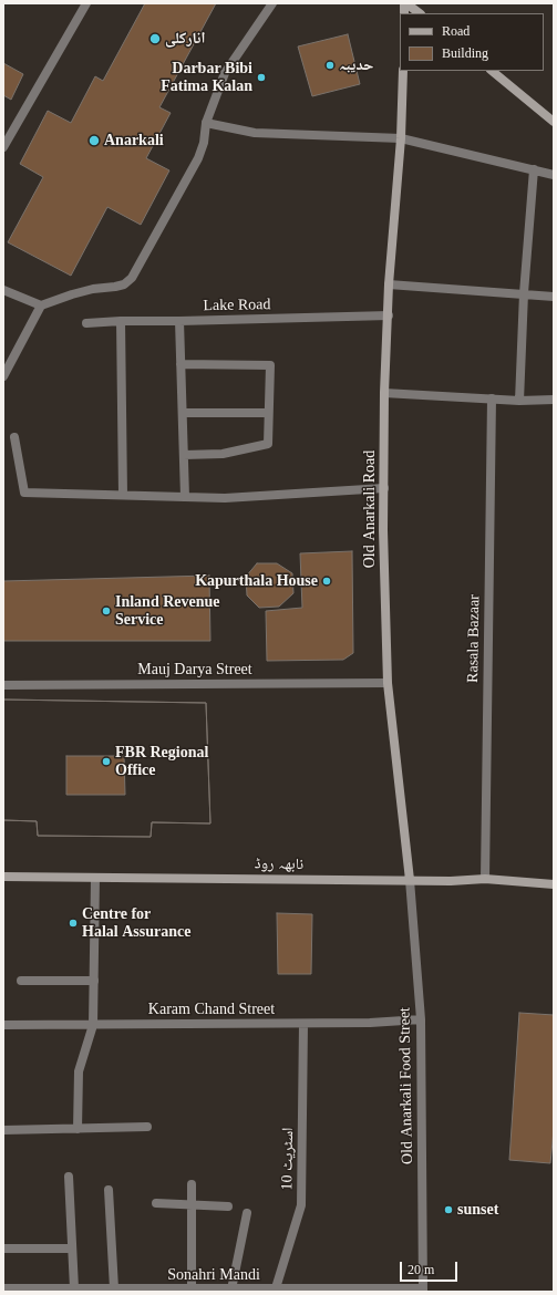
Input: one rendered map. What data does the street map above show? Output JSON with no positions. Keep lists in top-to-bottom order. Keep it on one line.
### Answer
{"streets":{"street":["Lake Road","Old Anarkali Road","Rasala Bazaar","Mauj Darya Street","نابھہ روڈ","Karam Chand Street","Old Anarkali Food Street","اسٹریٹ 10","Sonahri Mandi"]},"crossings":[["Lake Road","Old Anarkali Road"],["Old Anarkali Road","Mauj Darya Street"],["Old Anarkali Road","نابھہ روڈ"],["Old Anarkali Road","Old Anarkali Food Street"],["Rasala Bazaar","نابھہ روڈ"],["نابھہ روڈ","Old Anarkali Food Street"],["Karam Chand Street","Old Anarkali Food Street"],["Karam Chand Street","اسٹریٹ 10"],["Old Anarkali Food Street","Sonahri Mandi"],["اسٹریٹ 10","Sonahri Mandi"]],"places":["انارکلی","حدیبہ","Darbar Bibi Fatima Kalan","Anarkali","Kapurthala House","Inland Revenue Service","FBR Regional Office","Centre for Halal Assurance","sunset"],"legend":["Road","Building"],"scale_bar":"20 m"}
